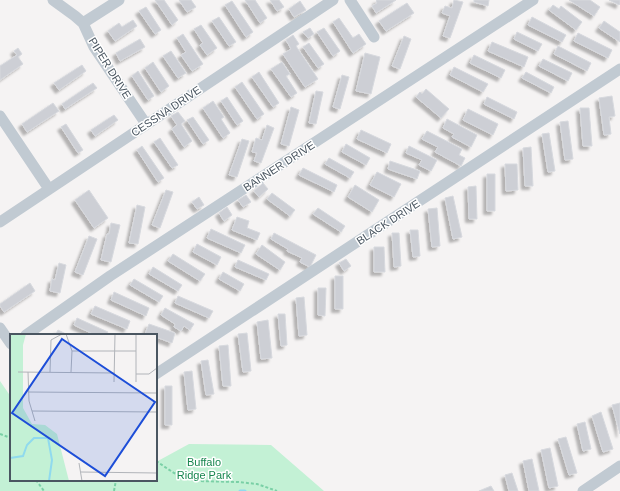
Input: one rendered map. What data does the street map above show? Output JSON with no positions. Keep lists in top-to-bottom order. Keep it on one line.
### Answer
{"streets":{"street":["PIPER DRIVE","CESSNA DRIVE","BANNER DRIVE","BLACK DRIVE"]},"crossings":[["PIPER DRIVE","CESSNA DRIVE"]],"parks":["Buffalo Ridge Park"]}
